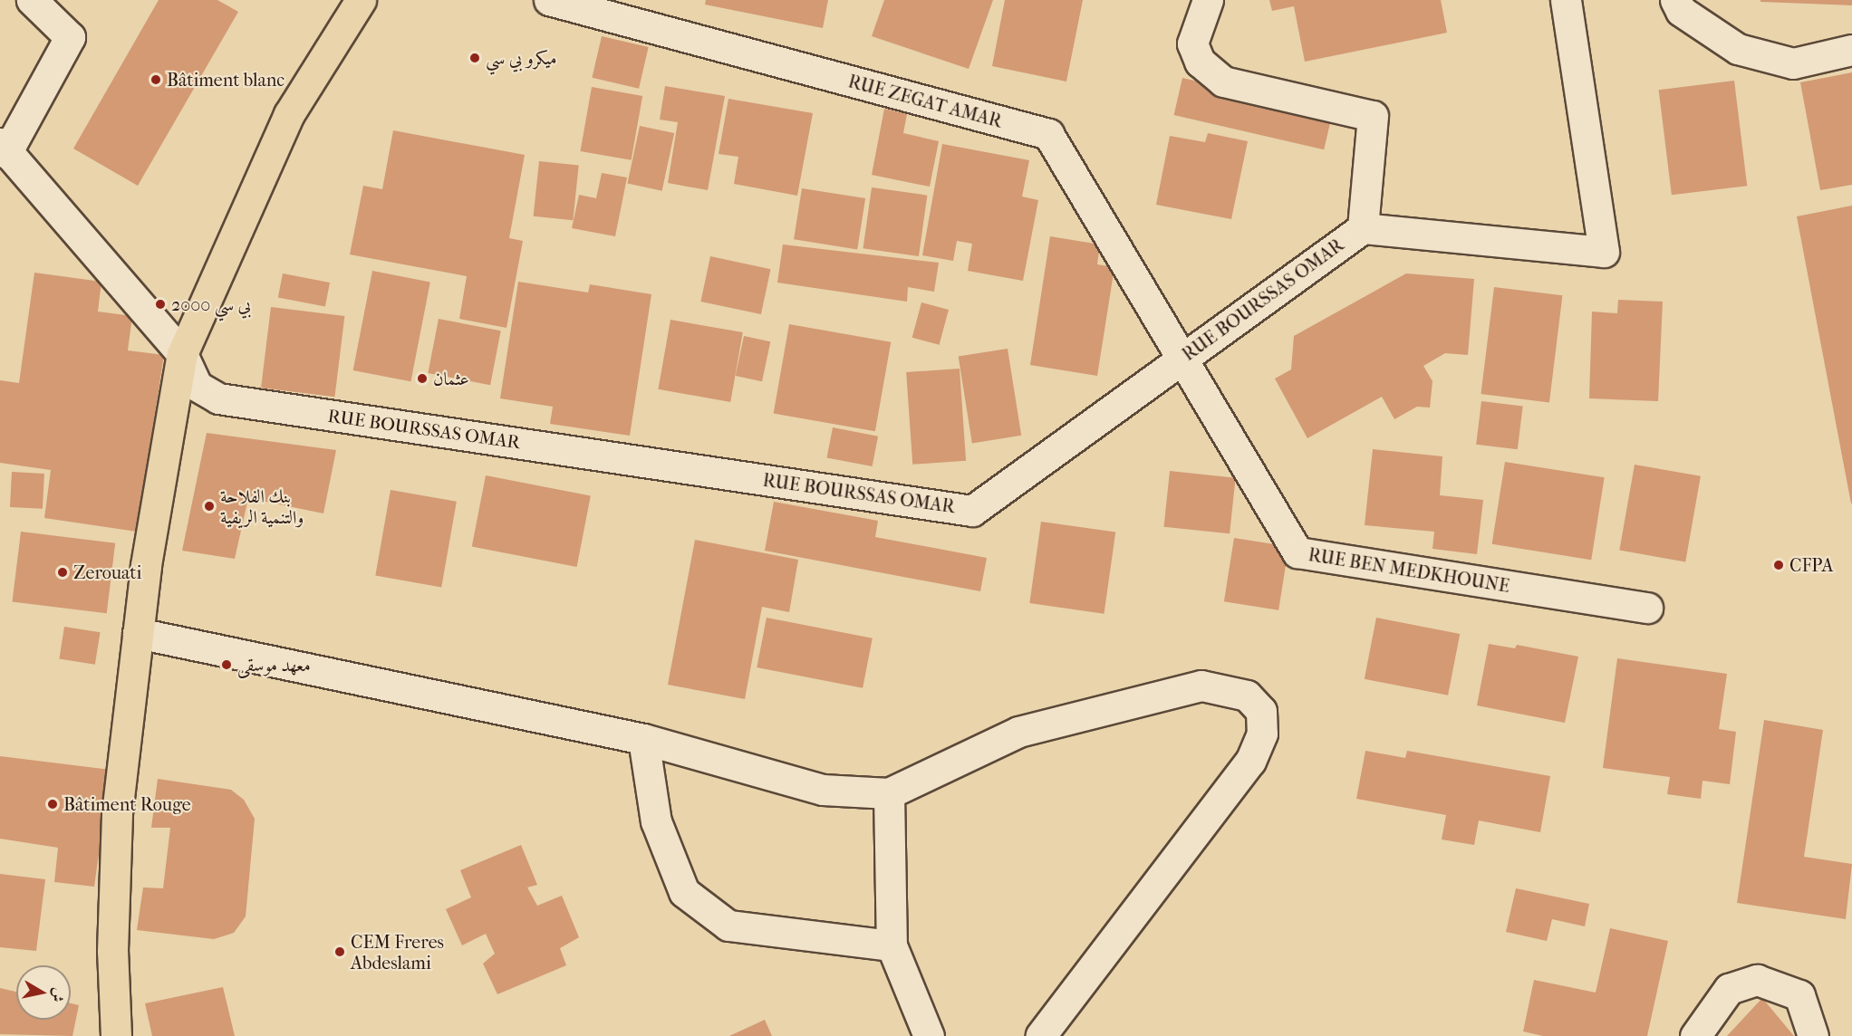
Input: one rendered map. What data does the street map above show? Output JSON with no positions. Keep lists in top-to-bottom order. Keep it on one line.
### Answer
{"streets":{"street":["RUE ZEGAT AMAR","RUE BOURSSAS OMAR","RUE BEN MEDKHOUNE"]},"crossings":[["RUE ZEGAT AMAR","RUE BOURSSAS OMAR"],["RUE ZEGAT AMAR","RUE BEN MEDKHOUNE"],["RUE BOURSSAS OMAR","RUE BEN MEDKHOUNE"]],"places":["ميكرو بي سي","Bâtiment blanc","بي سي 2000","عثمان","بنك الفلاحة والتنمية الريفية","CFPA","Zerouati","معهد موسقى","Bâtiment Rouge","CEM Freres Abdeslami"],"north":"right"}
